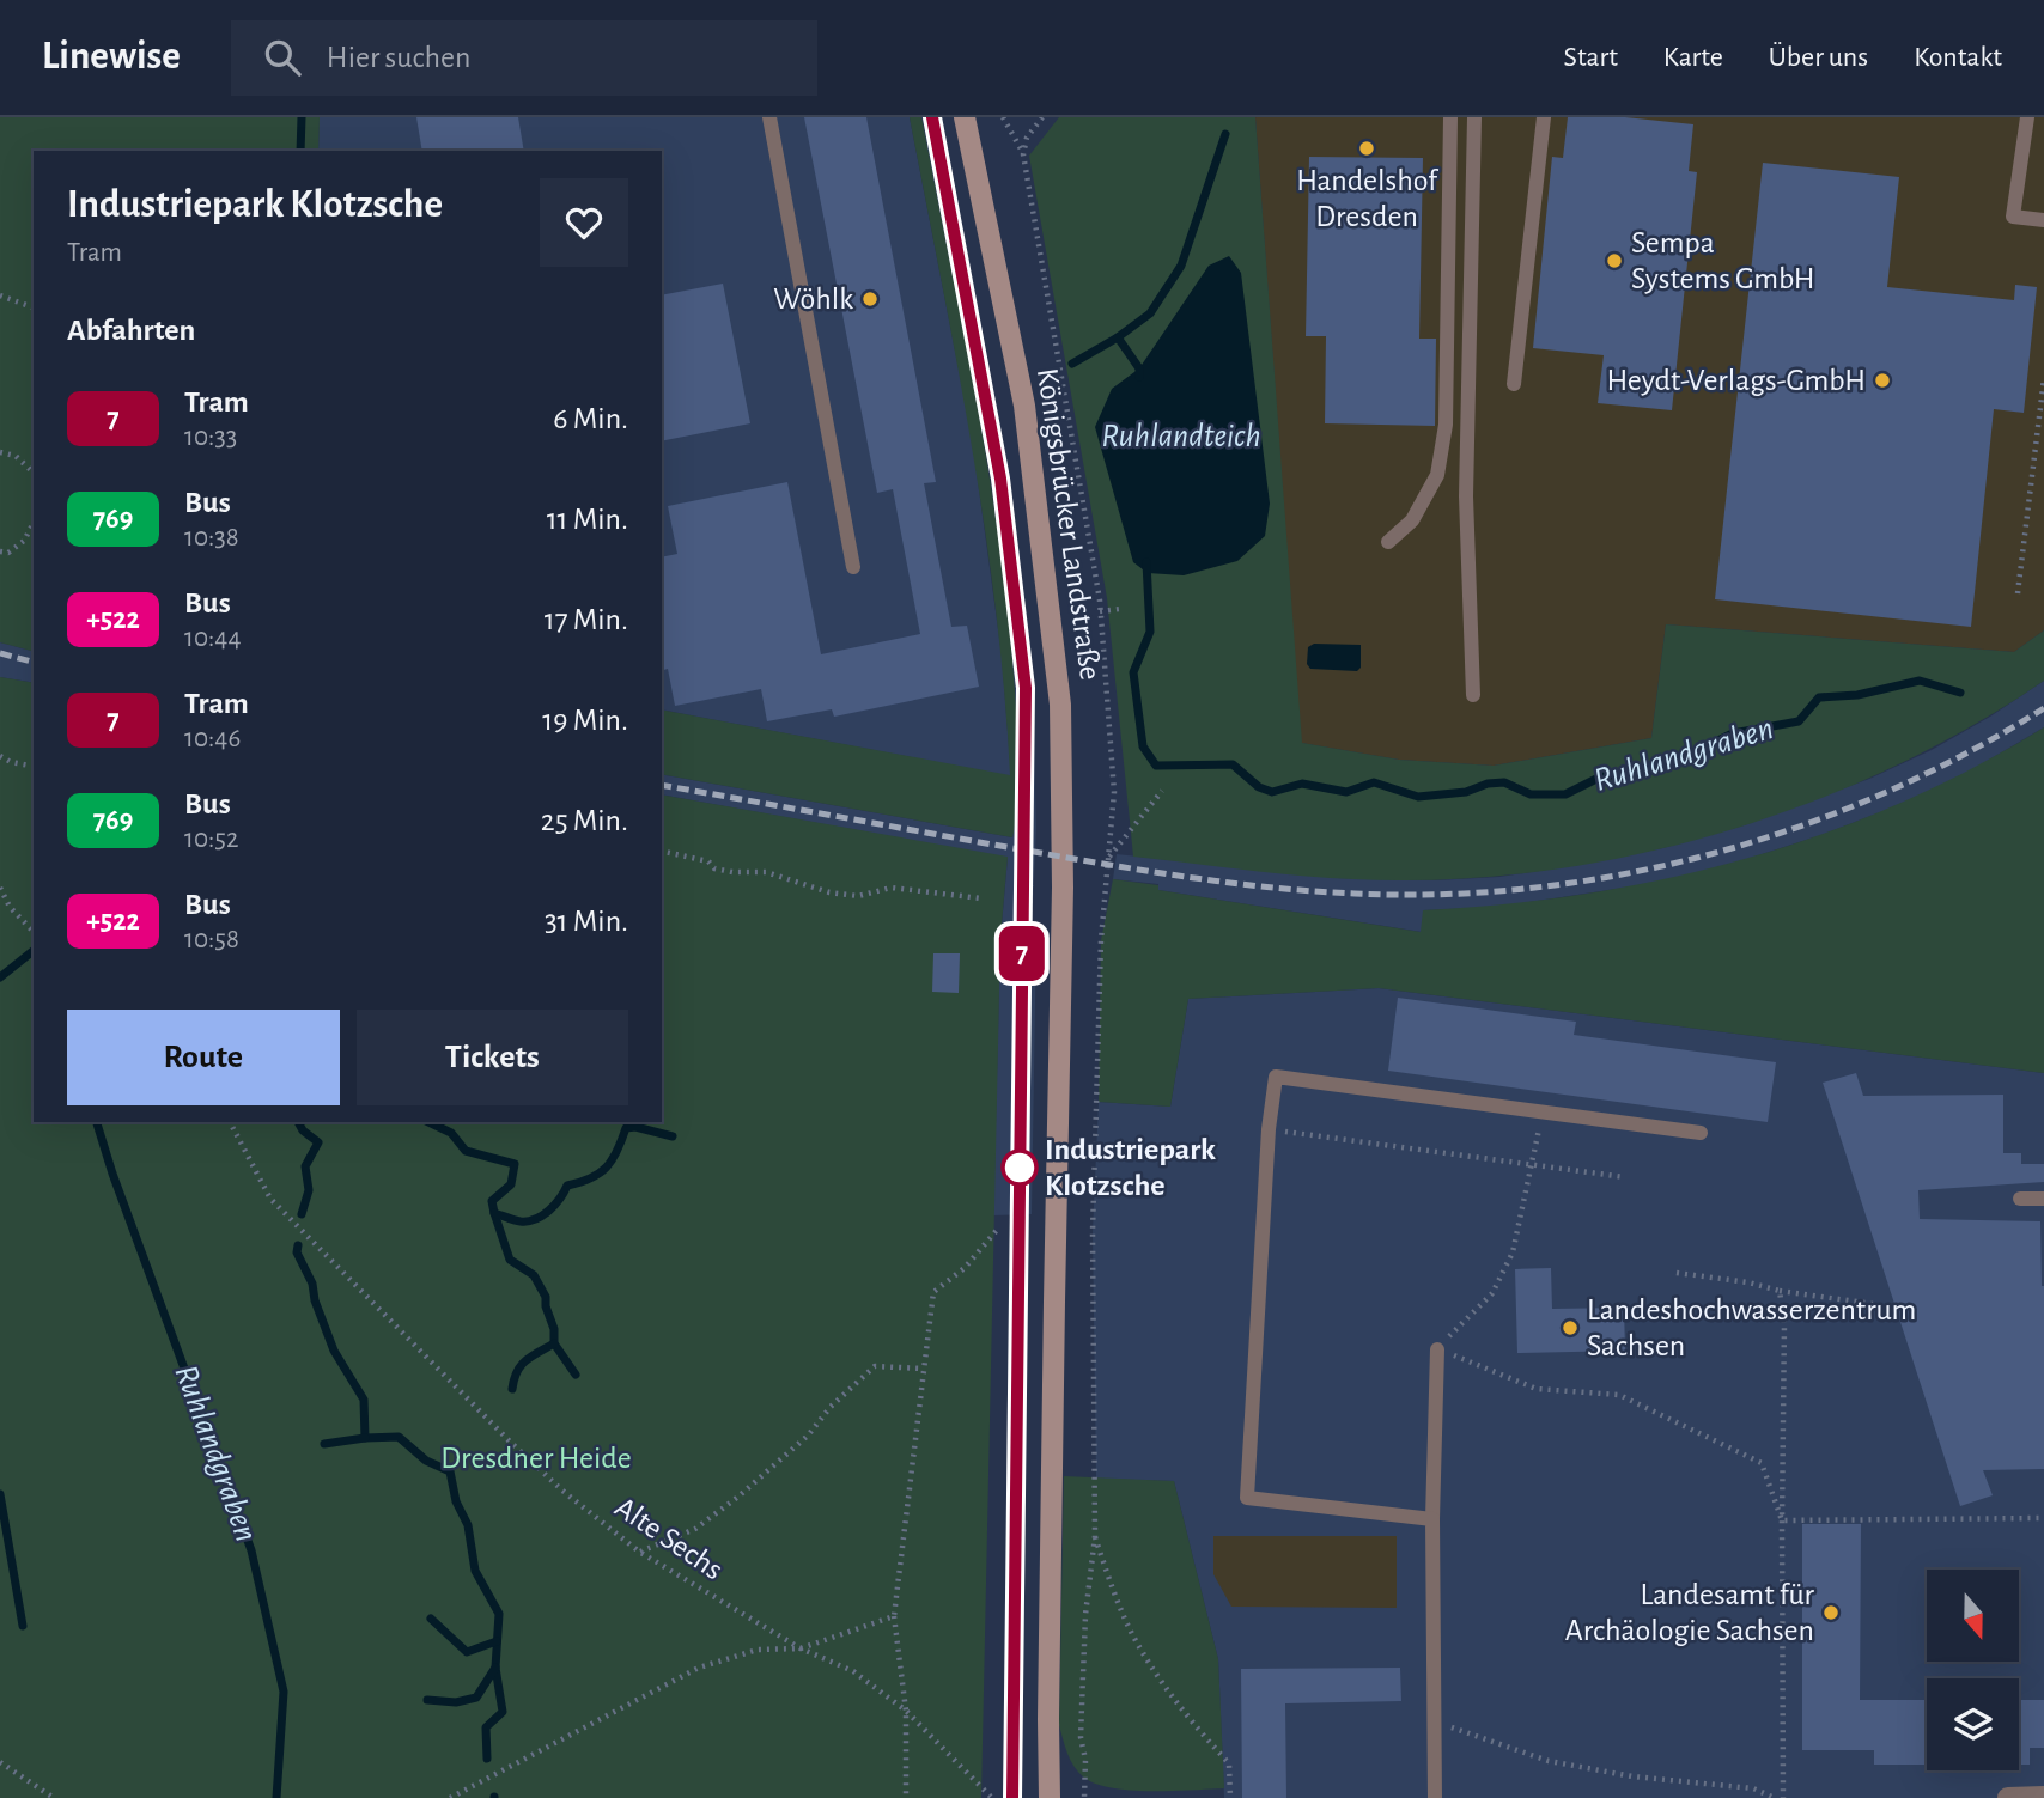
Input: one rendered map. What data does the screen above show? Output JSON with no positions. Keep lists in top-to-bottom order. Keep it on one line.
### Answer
{"streets":{"main road":["Königsbrücker Landstraße"],"path":["Alte Sechs"]},"water":["Ruhlandteich","Ruhlandgraben"],"parks":["Dresdner Heide"],"places":["Handelshof Dresden","Sempa Systems GmbH","Wöhlk","Heydt-Verlags-GmbH","Industriepark Klotzsche","Landeshochwasserzentrum Sachsen","Landesamt für Archäologie Sachsen"],"lines":["tram line 7"],"north":"bottom","page":{"header":"Linewise","search":"Hier suchen","nav":["Start","Karte","Über uns","Kontakt"],"on_map":"7","heading":[["Industriepark Klotzsche","Tram"],"Abfahrten"],"list":[{"mark":"7","name":"Tram","note":"10:33","value":"6 Min."},{"mark":"769","name":"Bus","note":"10:38","value":"11 Min."},{"mark":"+522","name":"Bus","note":"10:44","value":"17 Min."},{"mark":"7","name":"Tram","note":"10:46","value":"19 Min."},{"mark":"769","name":"Bus","note":"10:52","value":"25 Min."},{"mark":"+522","name":"Bus","note":"10:58","value":"31 Min."}],"buttons":["Route","Tickets"]}}
